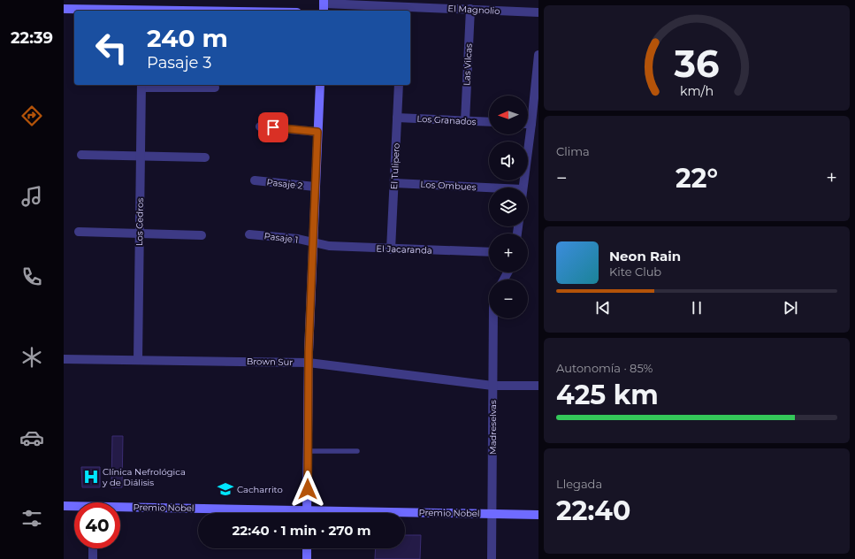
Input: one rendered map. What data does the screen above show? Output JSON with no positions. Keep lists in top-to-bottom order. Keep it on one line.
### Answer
{"streets":{"street":["El Magnolio","Las Vilcas","Los Granados","El Tulipero","Pasaje 2","Los Ombues","Los Cedros","Pasaje 1","El Jacaranda","Brown Sur","Madreselvas","Premio Nobel"]},"crossings":[["El Magnolio","Las Vilcas"],["Las Vilcas","Los Granados"],["Los Granados","El Tulipero"],["El Tulipero","Los Ombues"],["El Tulipero","El Jacaranda"],["Los Cedros","Brown Sur"],["Pasaje 1","El Jacaranda"],["Brown Sur","Madreselvas"],["Madreselvas","Premio Nobel"]],"places":{"hospital":["Clínica Nefrológica y de Diálisis"],"school or university":["Cacharrito"]},"north":"left","page":{"tabs":"22:39","turn":["240 m","Pasaje 3"],"map_buttons":["+","−"],"tile":["Clima",["Autonomía · 85%","425 km"],["Llegada","22:40"]],"heat":["−","22°","+"],"song":["Neon Rain","Kite Club"],"limit":"40","trip":"22:40 · 1 min · 270 m","gauge":["36","km/h"]}}
